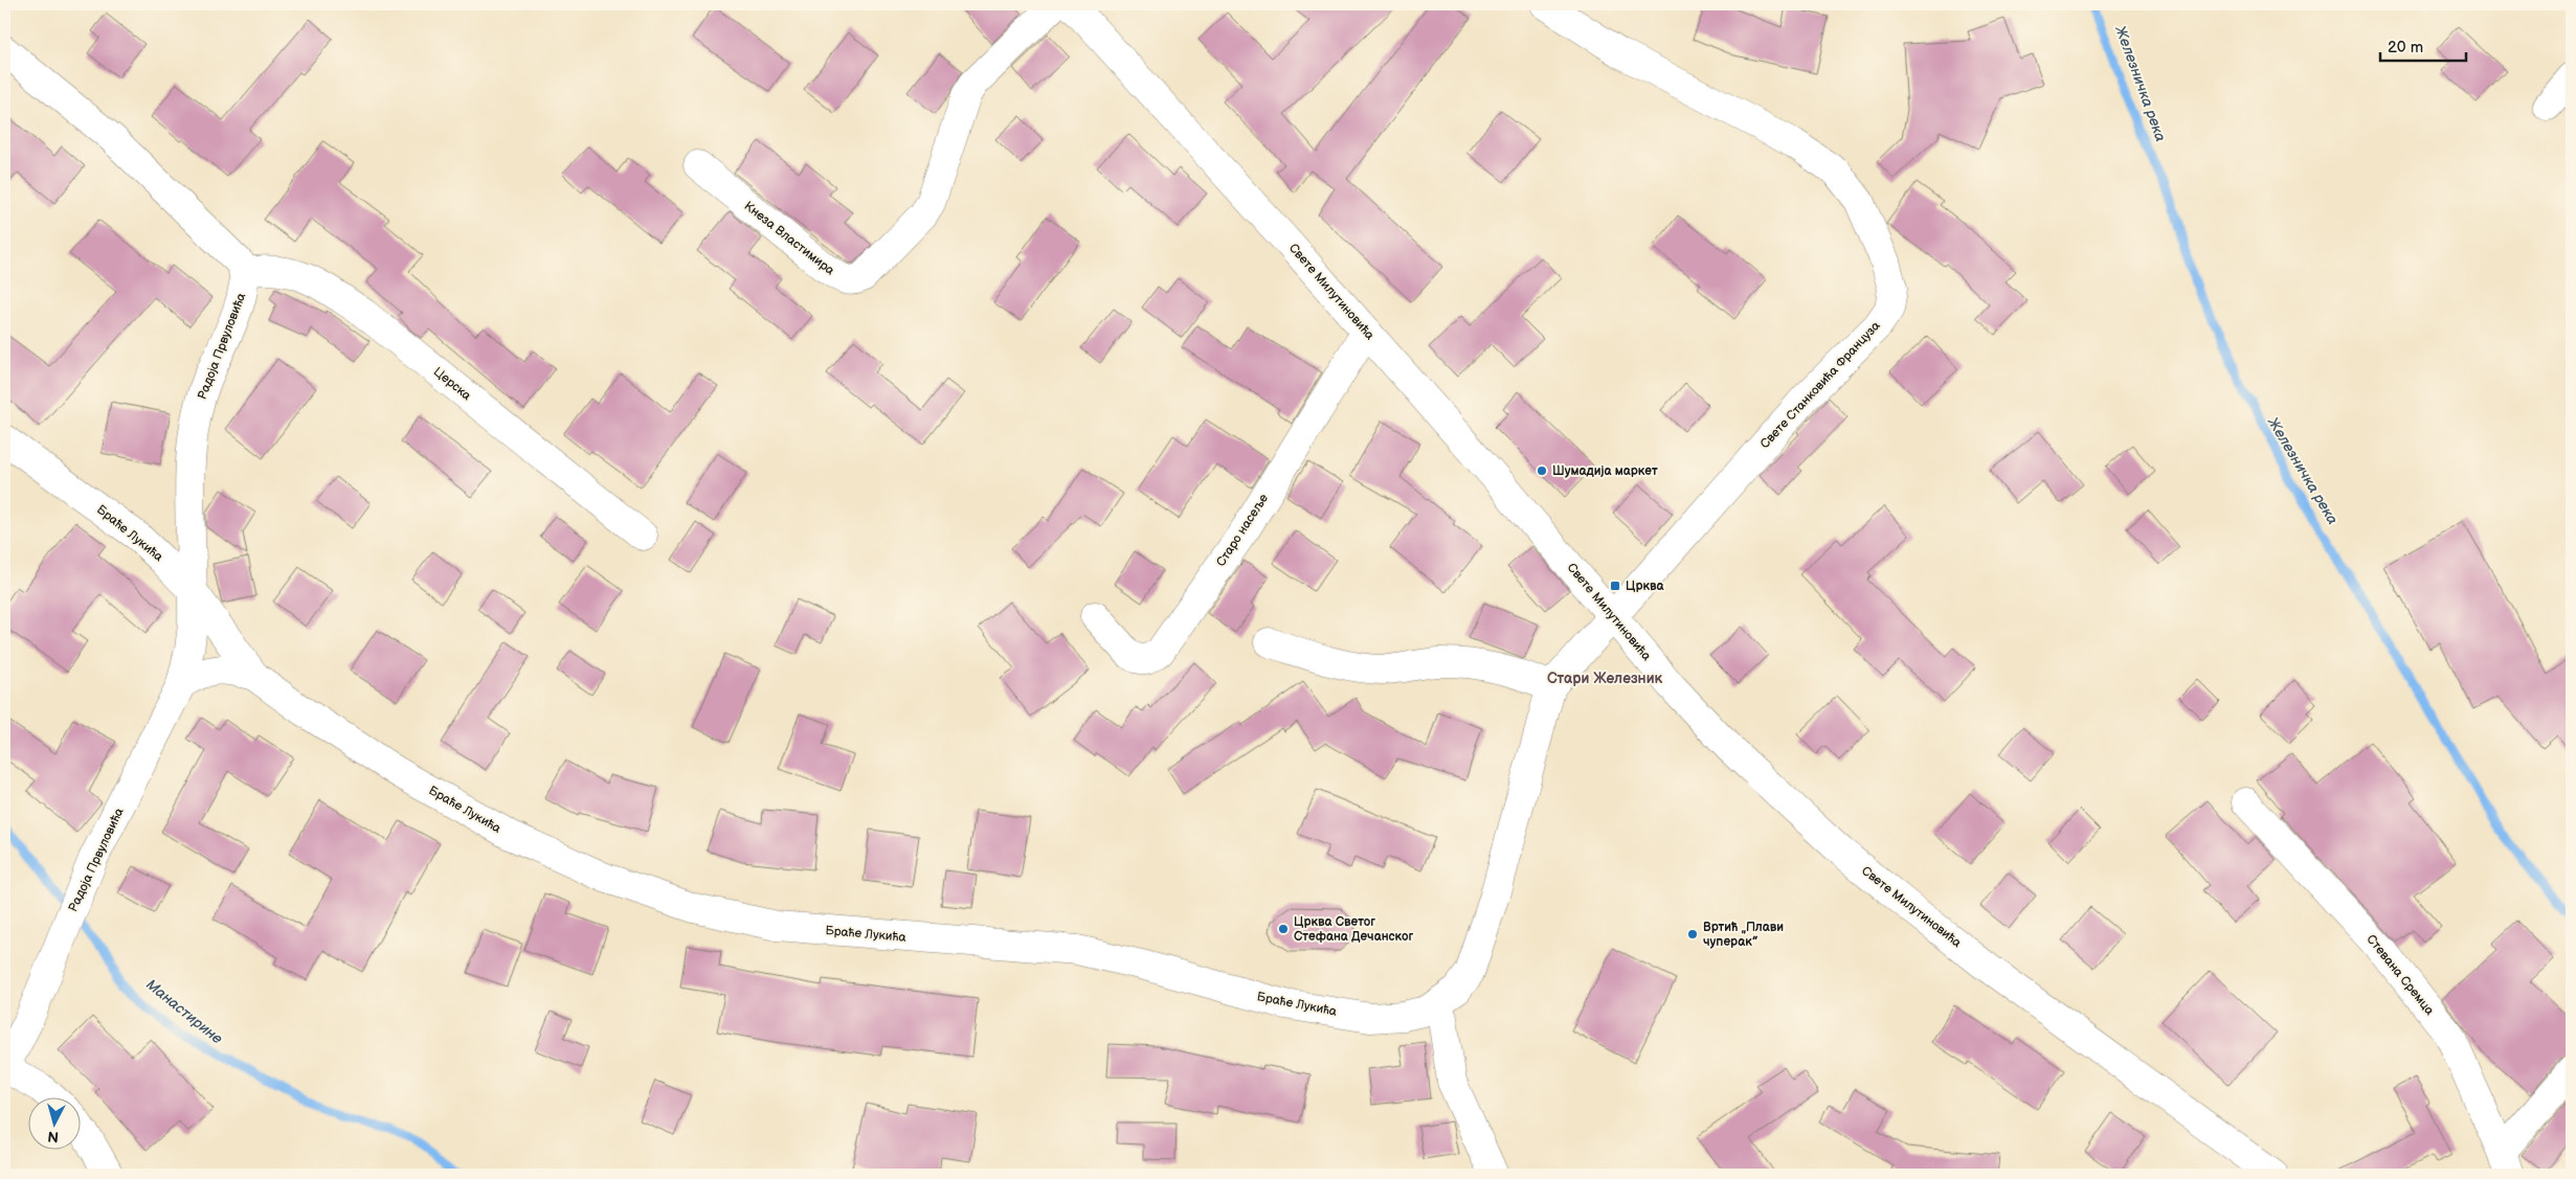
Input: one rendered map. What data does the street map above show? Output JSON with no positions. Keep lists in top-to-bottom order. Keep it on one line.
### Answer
{"streets":{"street":["Кнеза Властимира","Свете Милутиновића","Радоја Првуловића","Церска","Свете Станковића Француза","Старо насеље","Браће Лукића","Стевана Сремца"]},"crossings":[["Свете Милутиновића","Свете Станковића Француза"],["Свете Милутиновића","Старо насеље"],["Свете Милутиновића","Браће Лукића"],["Радоја Првуловића","Церска"],["Радоја Првуловића","Браће Лукића"],["Свете Станковића Француза","Браће Лукића"]],"districts":["Стари Железник"],"water":["Железничка река","Манастирине"],"places":{"other":["Шумадија маркет","Црква Светог Стефана Дечанског","Вртић „Плави чуперак”"],"transit":["Црква"]},"scale_bar":"20 m","north":"bottom"}
